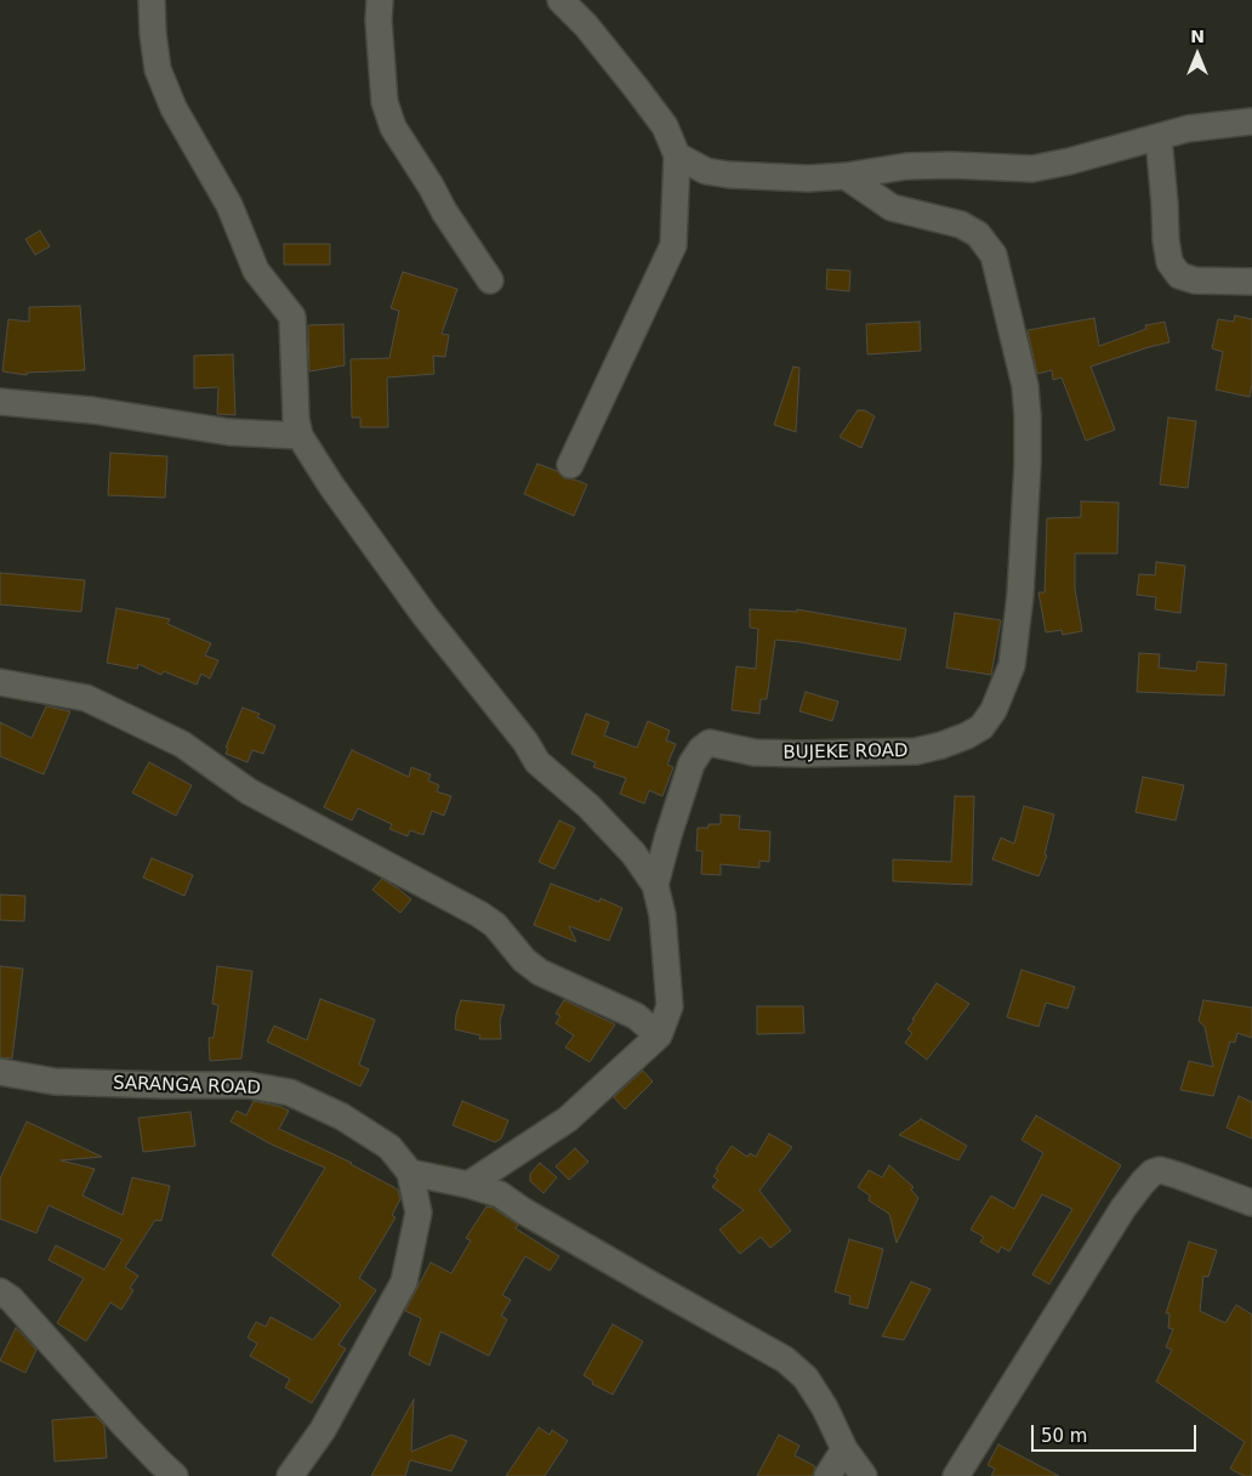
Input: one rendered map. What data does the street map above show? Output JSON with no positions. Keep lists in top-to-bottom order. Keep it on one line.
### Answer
{"streets":{"street":["BUJEKE ROAD","SARANGA ROAD"]},"scale_bar":"50 m","north":"top"}
